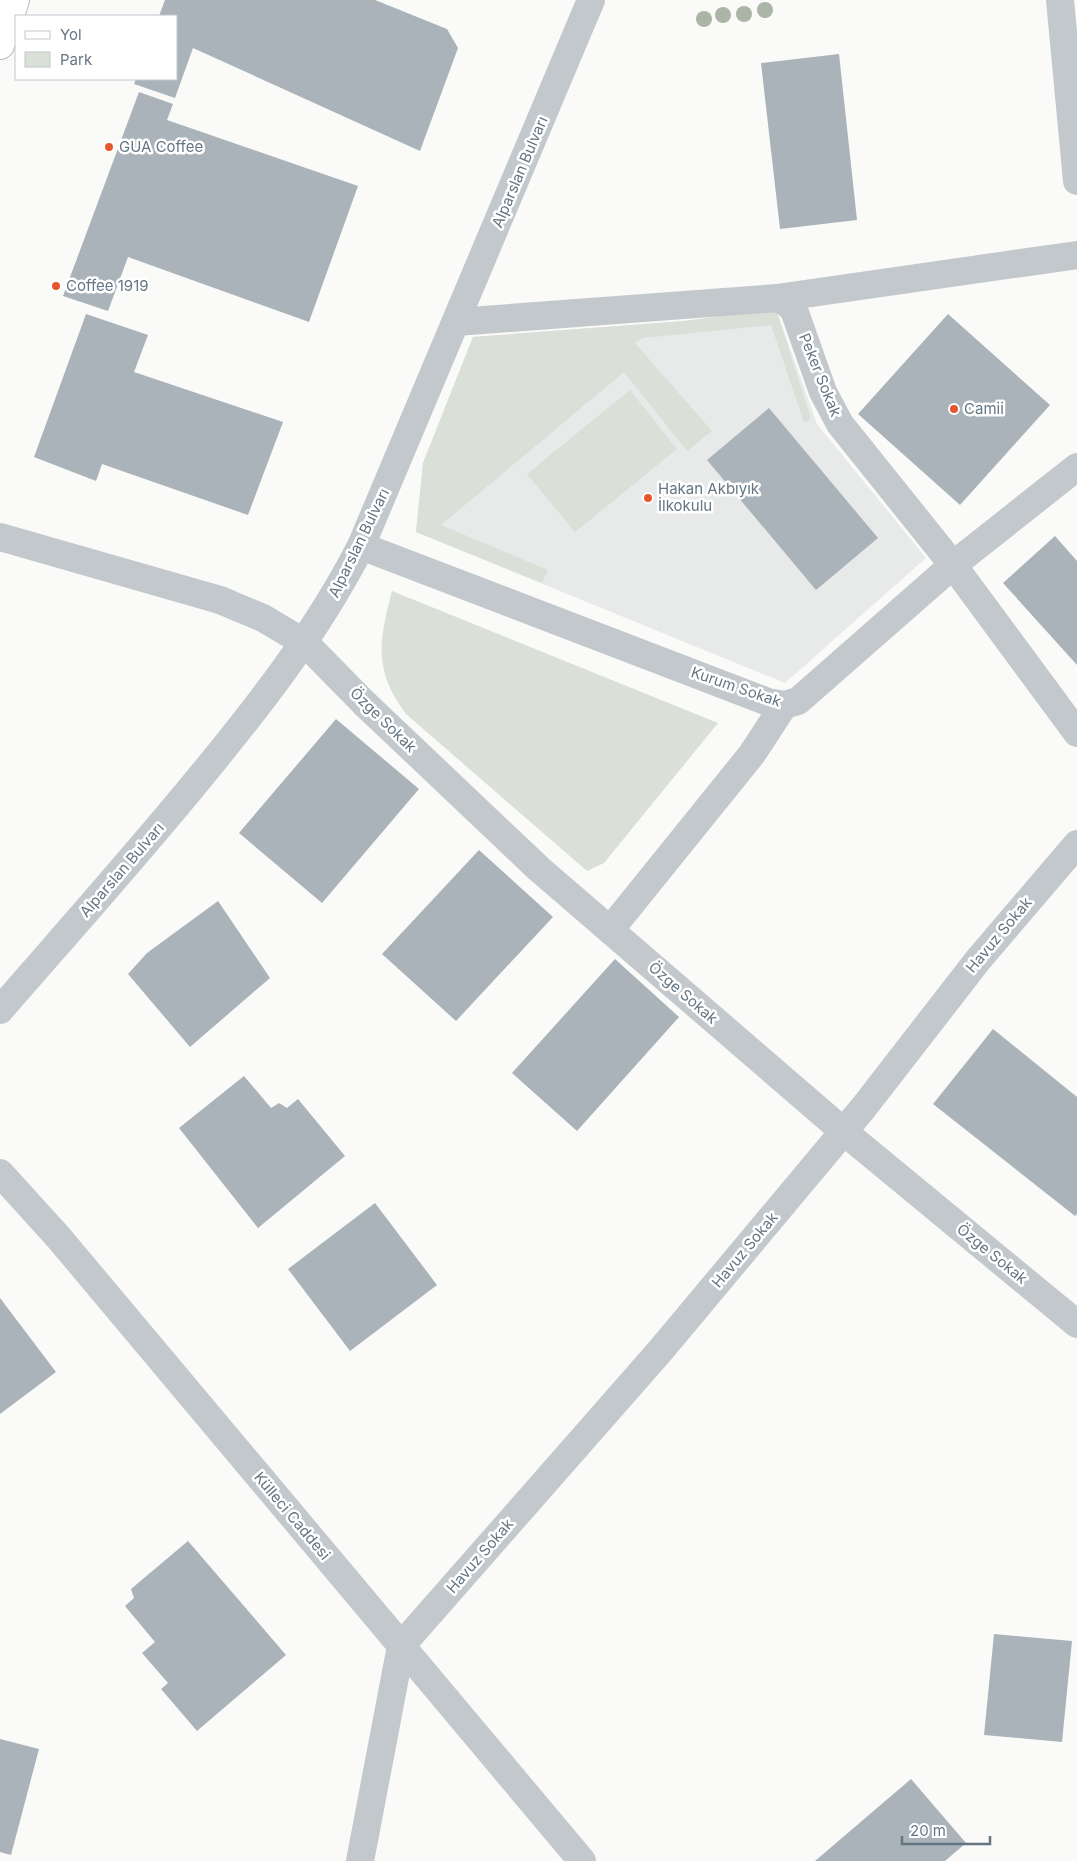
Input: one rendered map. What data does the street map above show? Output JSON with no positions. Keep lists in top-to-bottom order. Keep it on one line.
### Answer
{"streets":{"street":["Alparslan Bulvarı","Peker Sokak","Kurum Sokak","Özge Sokak","Havuz Sokak","Külleci Caddesi"]},"crossings":[["Alparslan Bulvarı","Kurum Sokak"],["Alparslan Bulvarı","Özge Sokak"],["Peker Sokak","Kurum Sokak"],["Özge Sokak","Havuz Sokak"],["Havuz Sokak","Külleci Caddesi"]],"places":["GUA Coffee","Coffee 1919","Camii","Hakan Akbıyık İlkokulu"],"legend":["Yol","Park"],"scale_bar":"20 m"}
